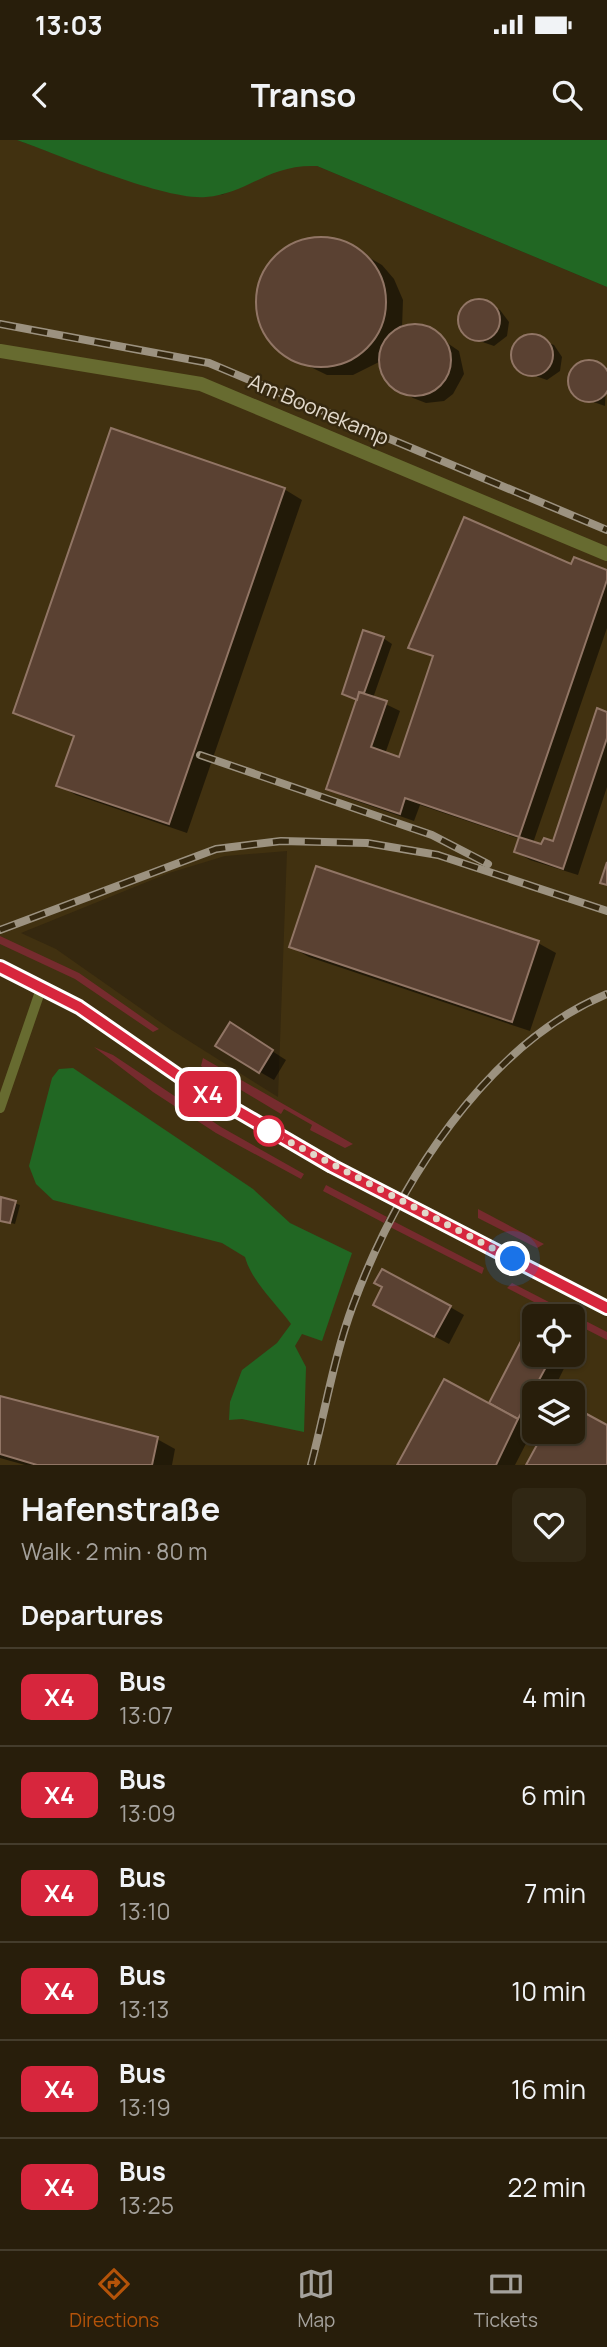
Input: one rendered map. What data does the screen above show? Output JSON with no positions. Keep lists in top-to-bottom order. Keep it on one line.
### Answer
{"streets":{"street":["Am Boonekamp"]},"lines":["bus line X4"],"page":{"status":"13:03","header":"Transo","on_map":"X4","heading":[["Hafenstraße","Walk · 2 min · 80 m"],"Departures"],"list":[{"mark":"X4","name":"Bus","note":"13:07","value":"4 min"},{"mark":"X4","name":"Bus","note":"13:09","value":"6 min"},{"mark":"X4","name":"Bus","note":"13:10","value":"7 min"},{"mark":"X4","name":"Bus","note":"13:13","value":"10 min"},{"mark":"X4","name":"Bus","note":"13:19","value":"16 min"},{"mark":"X4","name":"Bus","note":"13:25","value":"22 min"}],"tabs":["Directions","Map","Tickets"]}}
